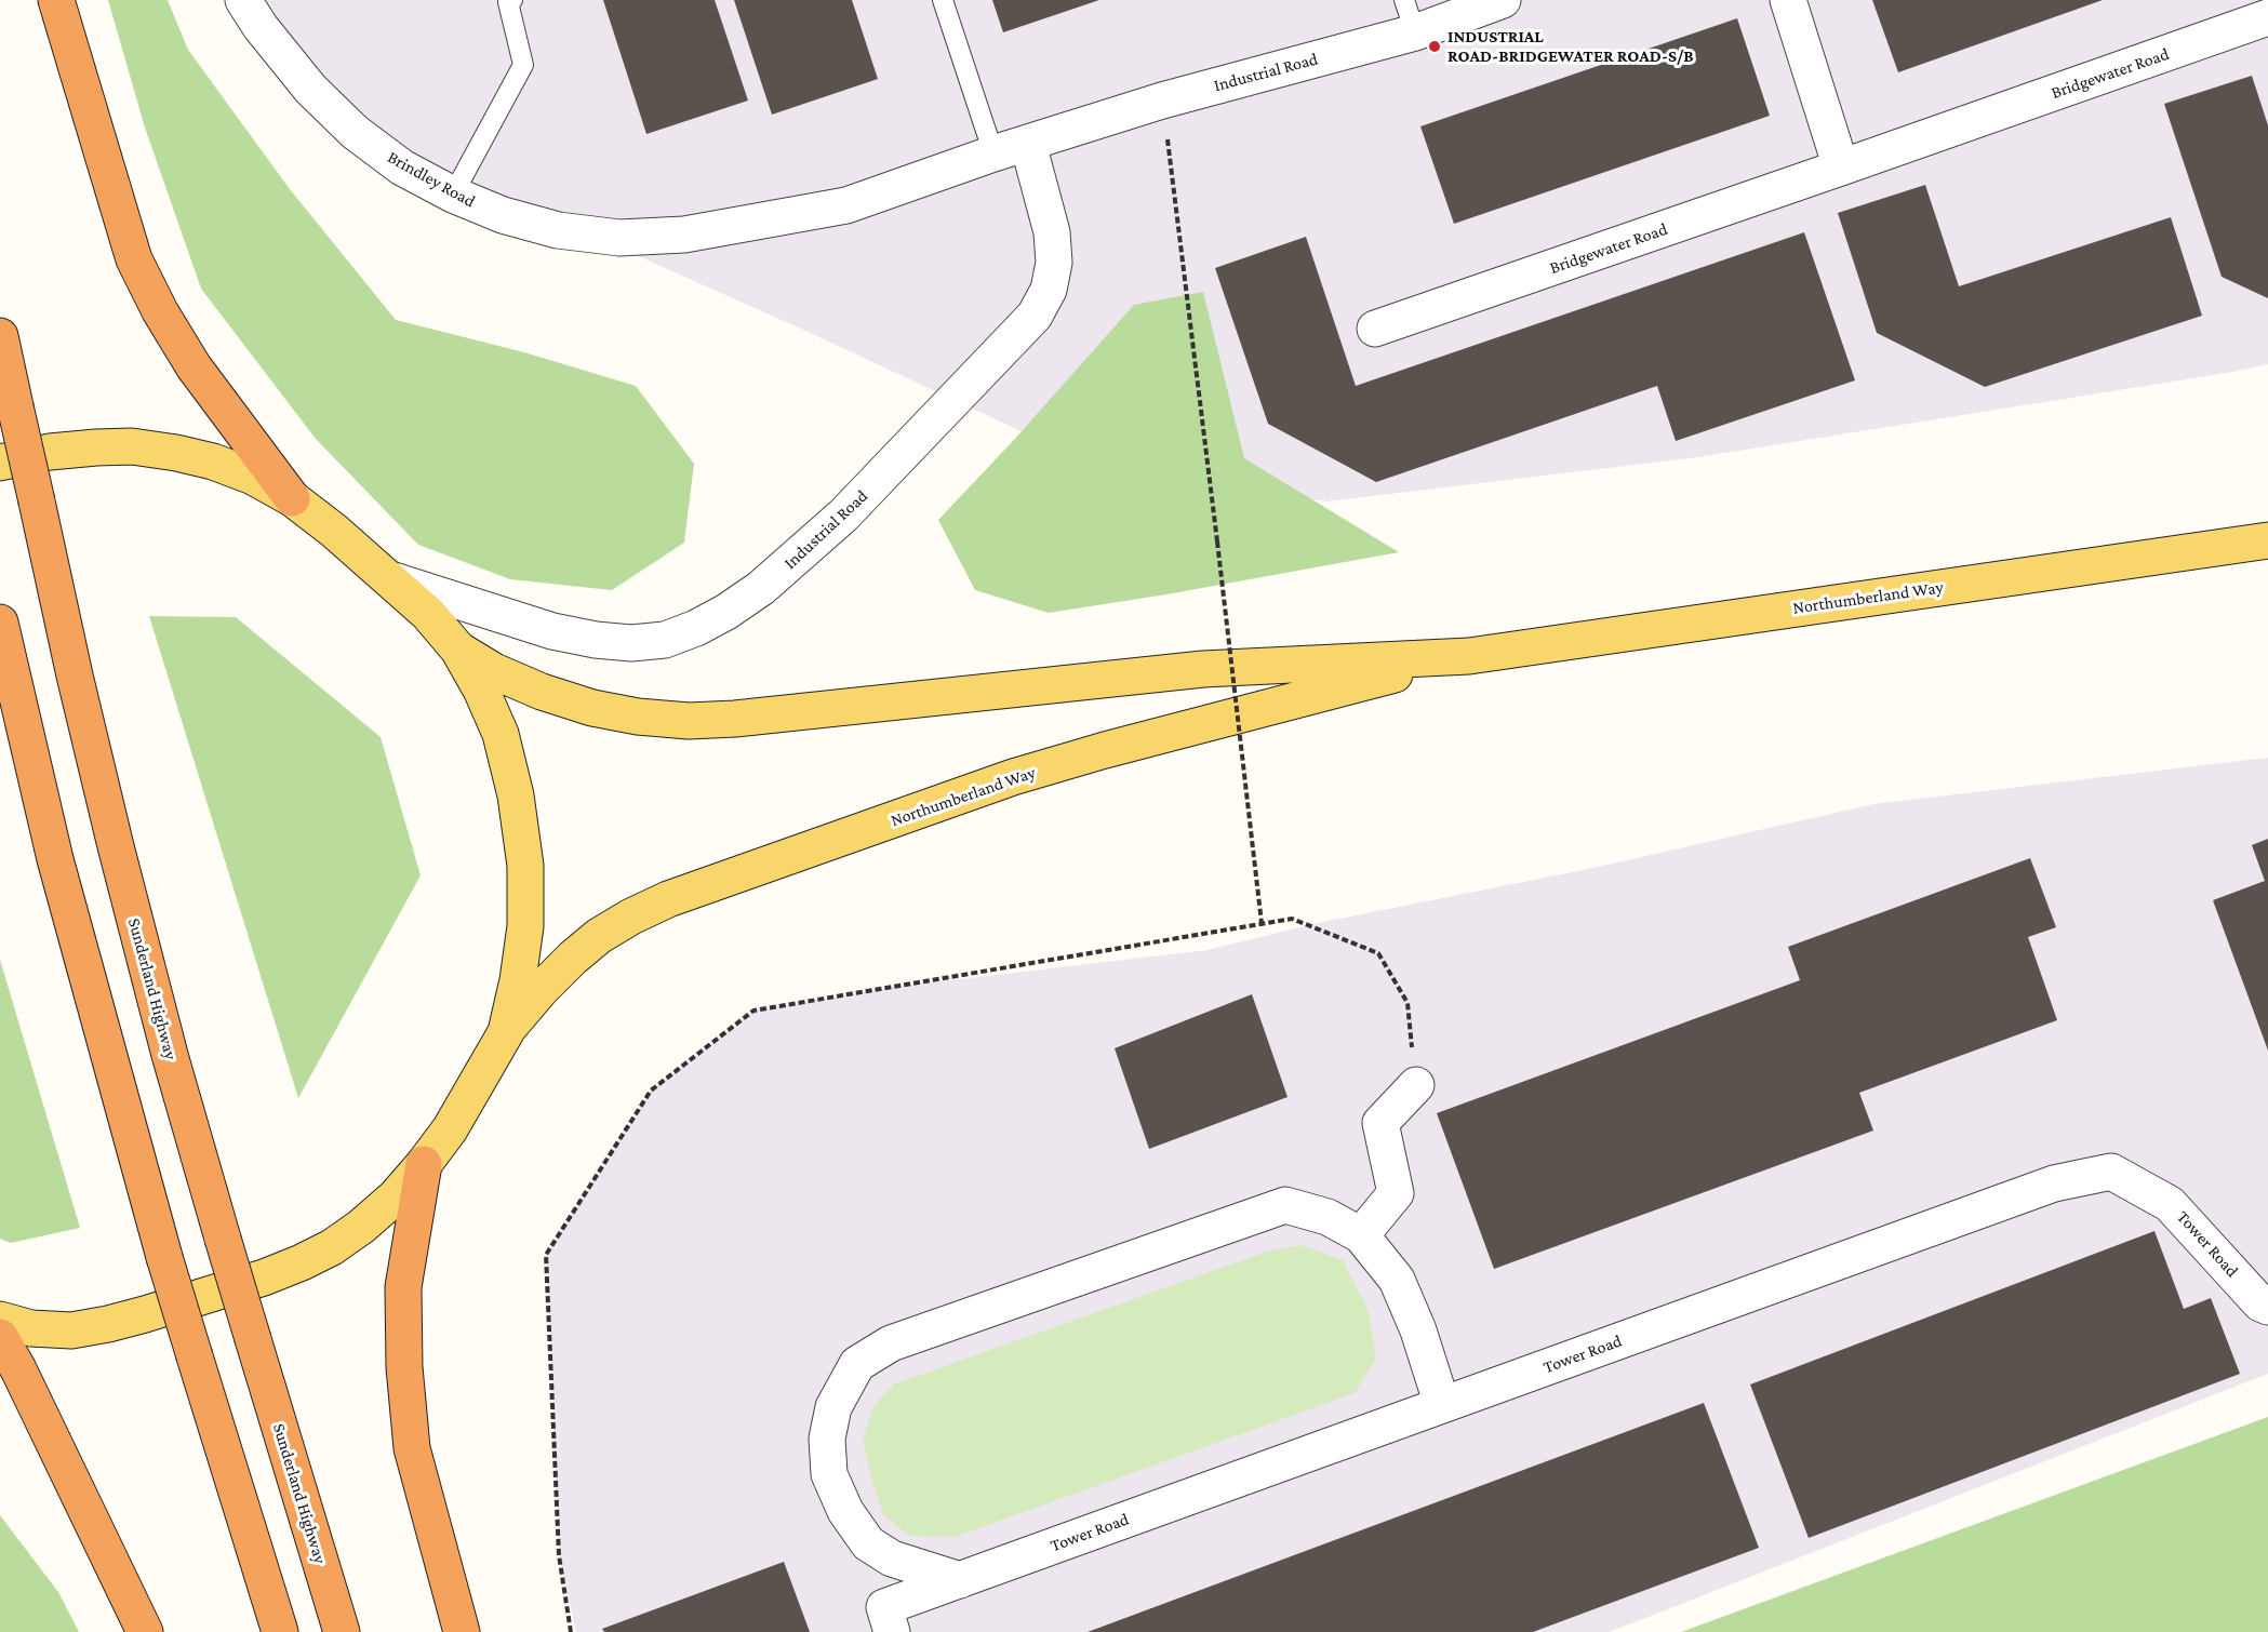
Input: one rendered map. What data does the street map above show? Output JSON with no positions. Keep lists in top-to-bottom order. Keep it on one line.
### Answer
{"streets":{"highway":["Sunderland Highway"],"main road":["Northumberland Way"],"street":["Industrial Road","Bridgewater Road","Brindley Road","Tower Road"]},"crossings":[["Industrial Road","Brindley Road"]],"places":["INDUSTRIAL ROAD-BRIDGEWATER ROAD-S/B"]}
